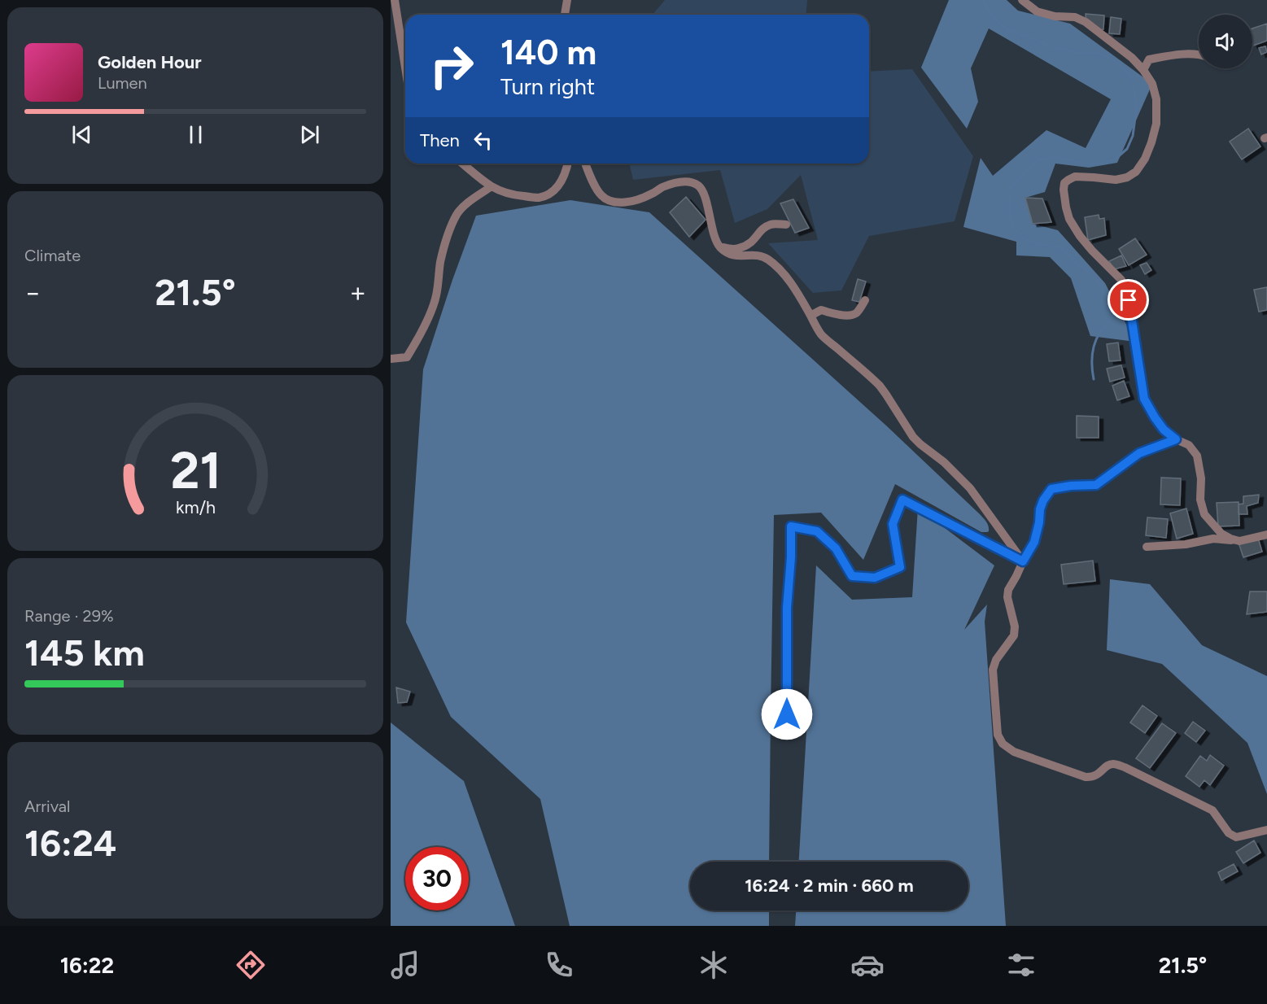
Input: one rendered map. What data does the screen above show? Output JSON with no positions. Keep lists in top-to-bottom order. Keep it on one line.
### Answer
{"page":{"turn":["140 m","Turn right"],"song":["Golden Hour","Lumen"],"then":"Then","tile":["Climate",["Range · 29%","145 km"],["Arrival","16:24"]],"heat":["−","21.5°","+"],"limit":"30","trip":"16:24 · 2 min · 660 m","tabs":["16:22","21.5°"],"gauge":["21","km/h"]}}
